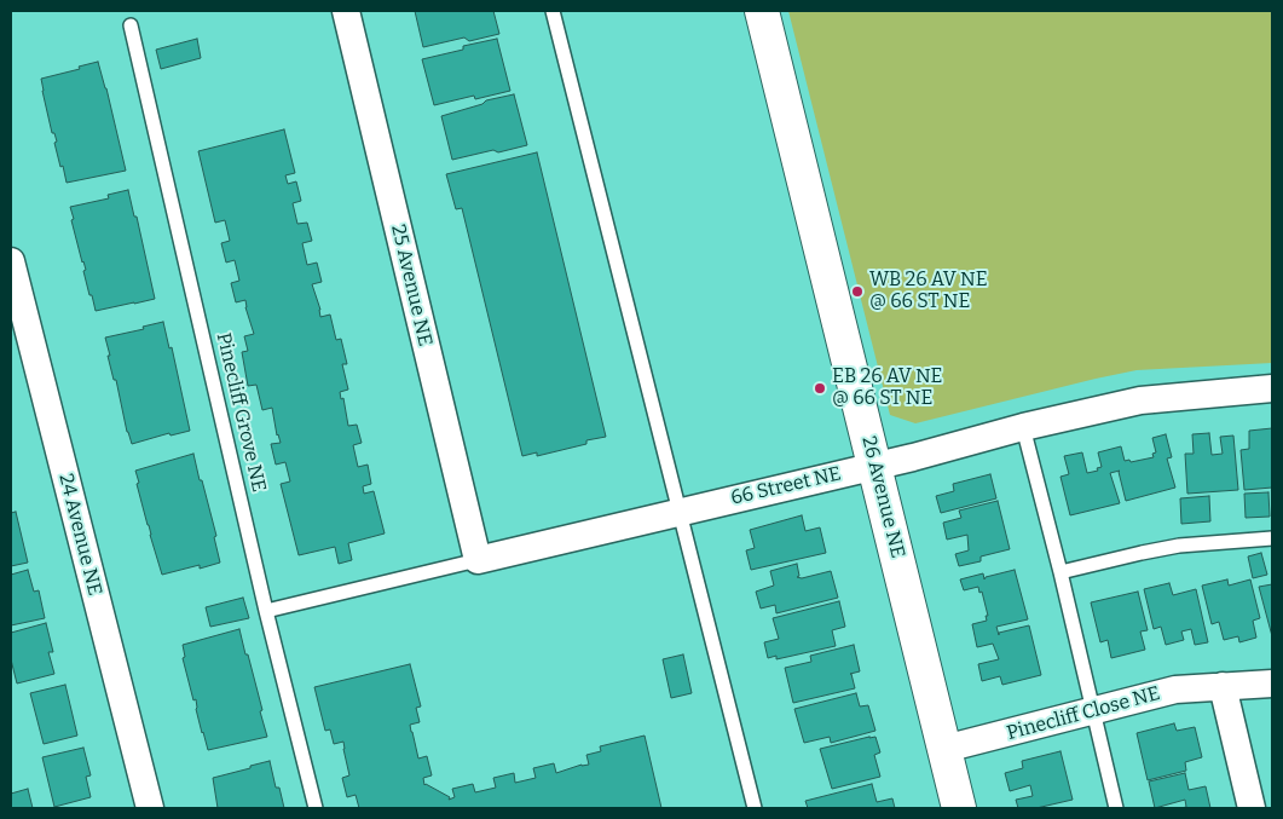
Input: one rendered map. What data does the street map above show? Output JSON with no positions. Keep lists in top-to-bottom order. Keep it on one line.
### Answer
{"streets":{"street":["25 Avenue NE","66 Street NE","26 Avenue NE","24 Avenue NE","Pinecliff Close NE"],"lane":["Pinecliff Grove NE"]},"crossings":[["25 Avenue NE","66 Street NE"],["66 Street NE","26 Avenue NE"],["26 Avenue NE","Pinecliff Close NE"]],"places":["WB 26 AV NE @ 66 ST NE","EB 26 AV NE @ 66 ST NE"]}
